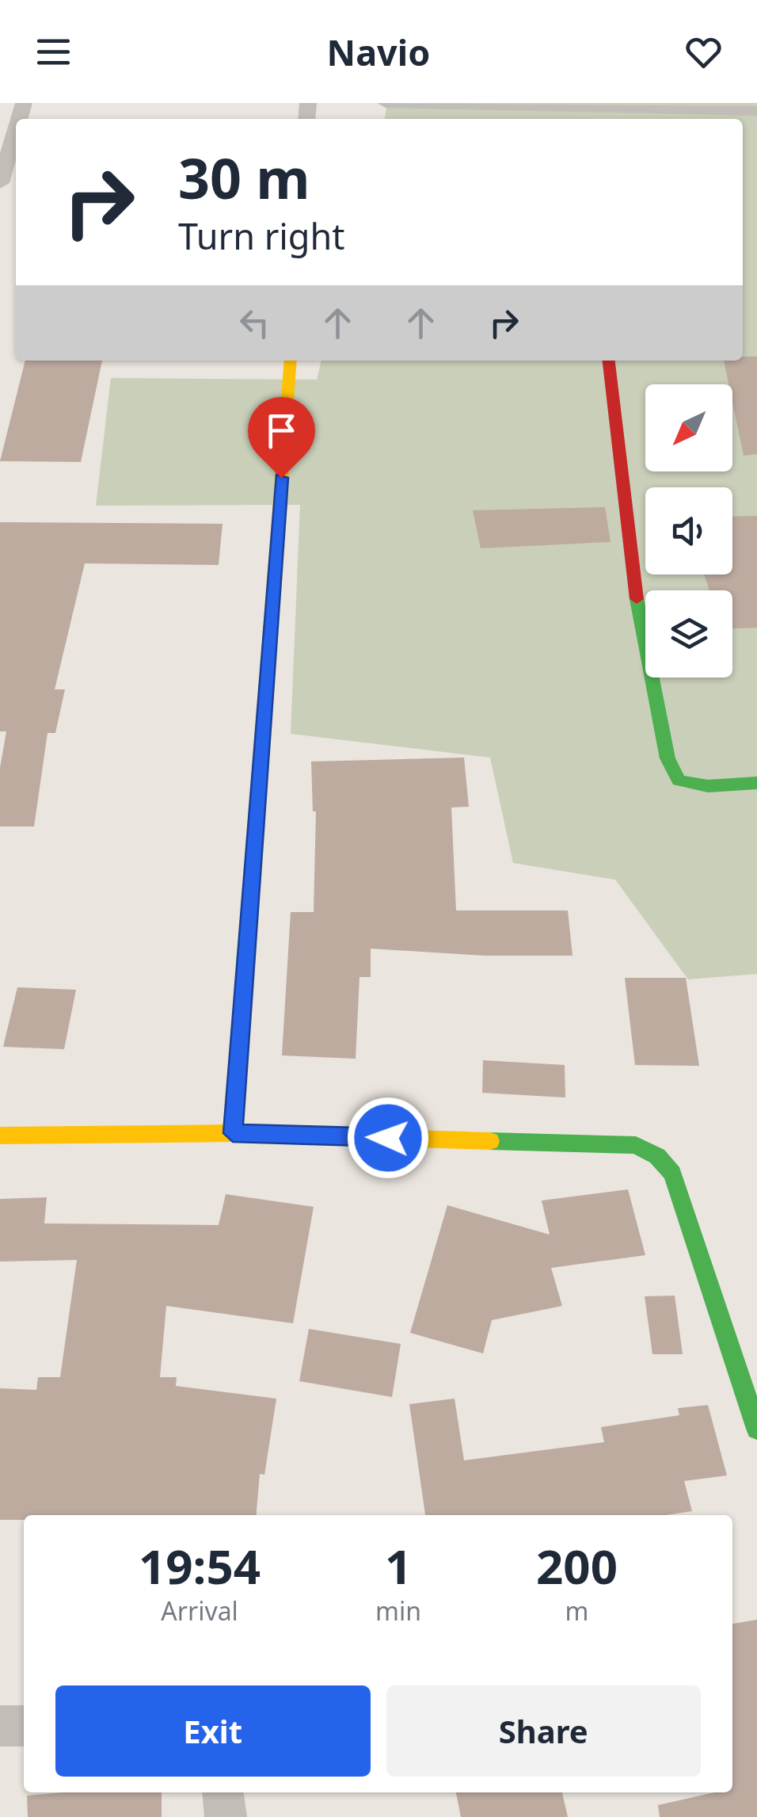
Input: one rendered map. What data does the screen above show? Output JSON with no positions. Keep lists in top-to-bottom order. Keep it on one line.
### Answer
{"north":"bottom left","page":{"header":"Navio","turn":["30 m","Turn right"],"eta":["19:54","Arrival","1","min","200","m"],"buttons":["Exit","Share"]}}
